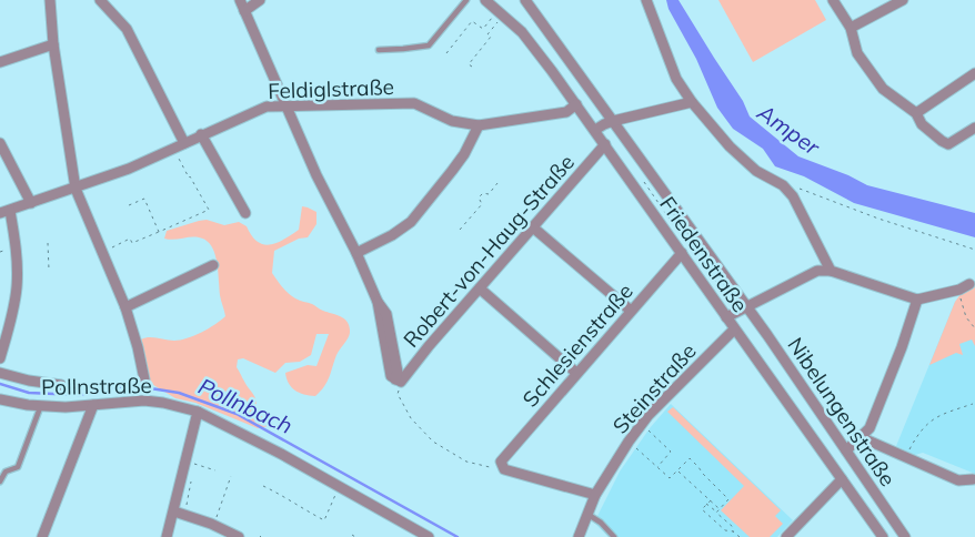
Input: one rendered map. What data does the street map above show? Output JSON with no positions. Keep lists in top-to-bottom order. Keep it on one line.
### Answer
{"streets":{"street":["Feldiglstraße","Robert-von-Haug-Straße","Friedenstraße","Schlesienstraße","Pollnstraße","Steinstraße","Nibelungenstraße"]},"crossings":[["Feldiglstraße","Friedenstraße"],["Robert-von-Haug-Straße","Friedenstraße"],["Friedenstraße","Schlesienstraße"],["Friedenstraße","Steinstraße"]],"water":["Amper","Pollnbach"]}
